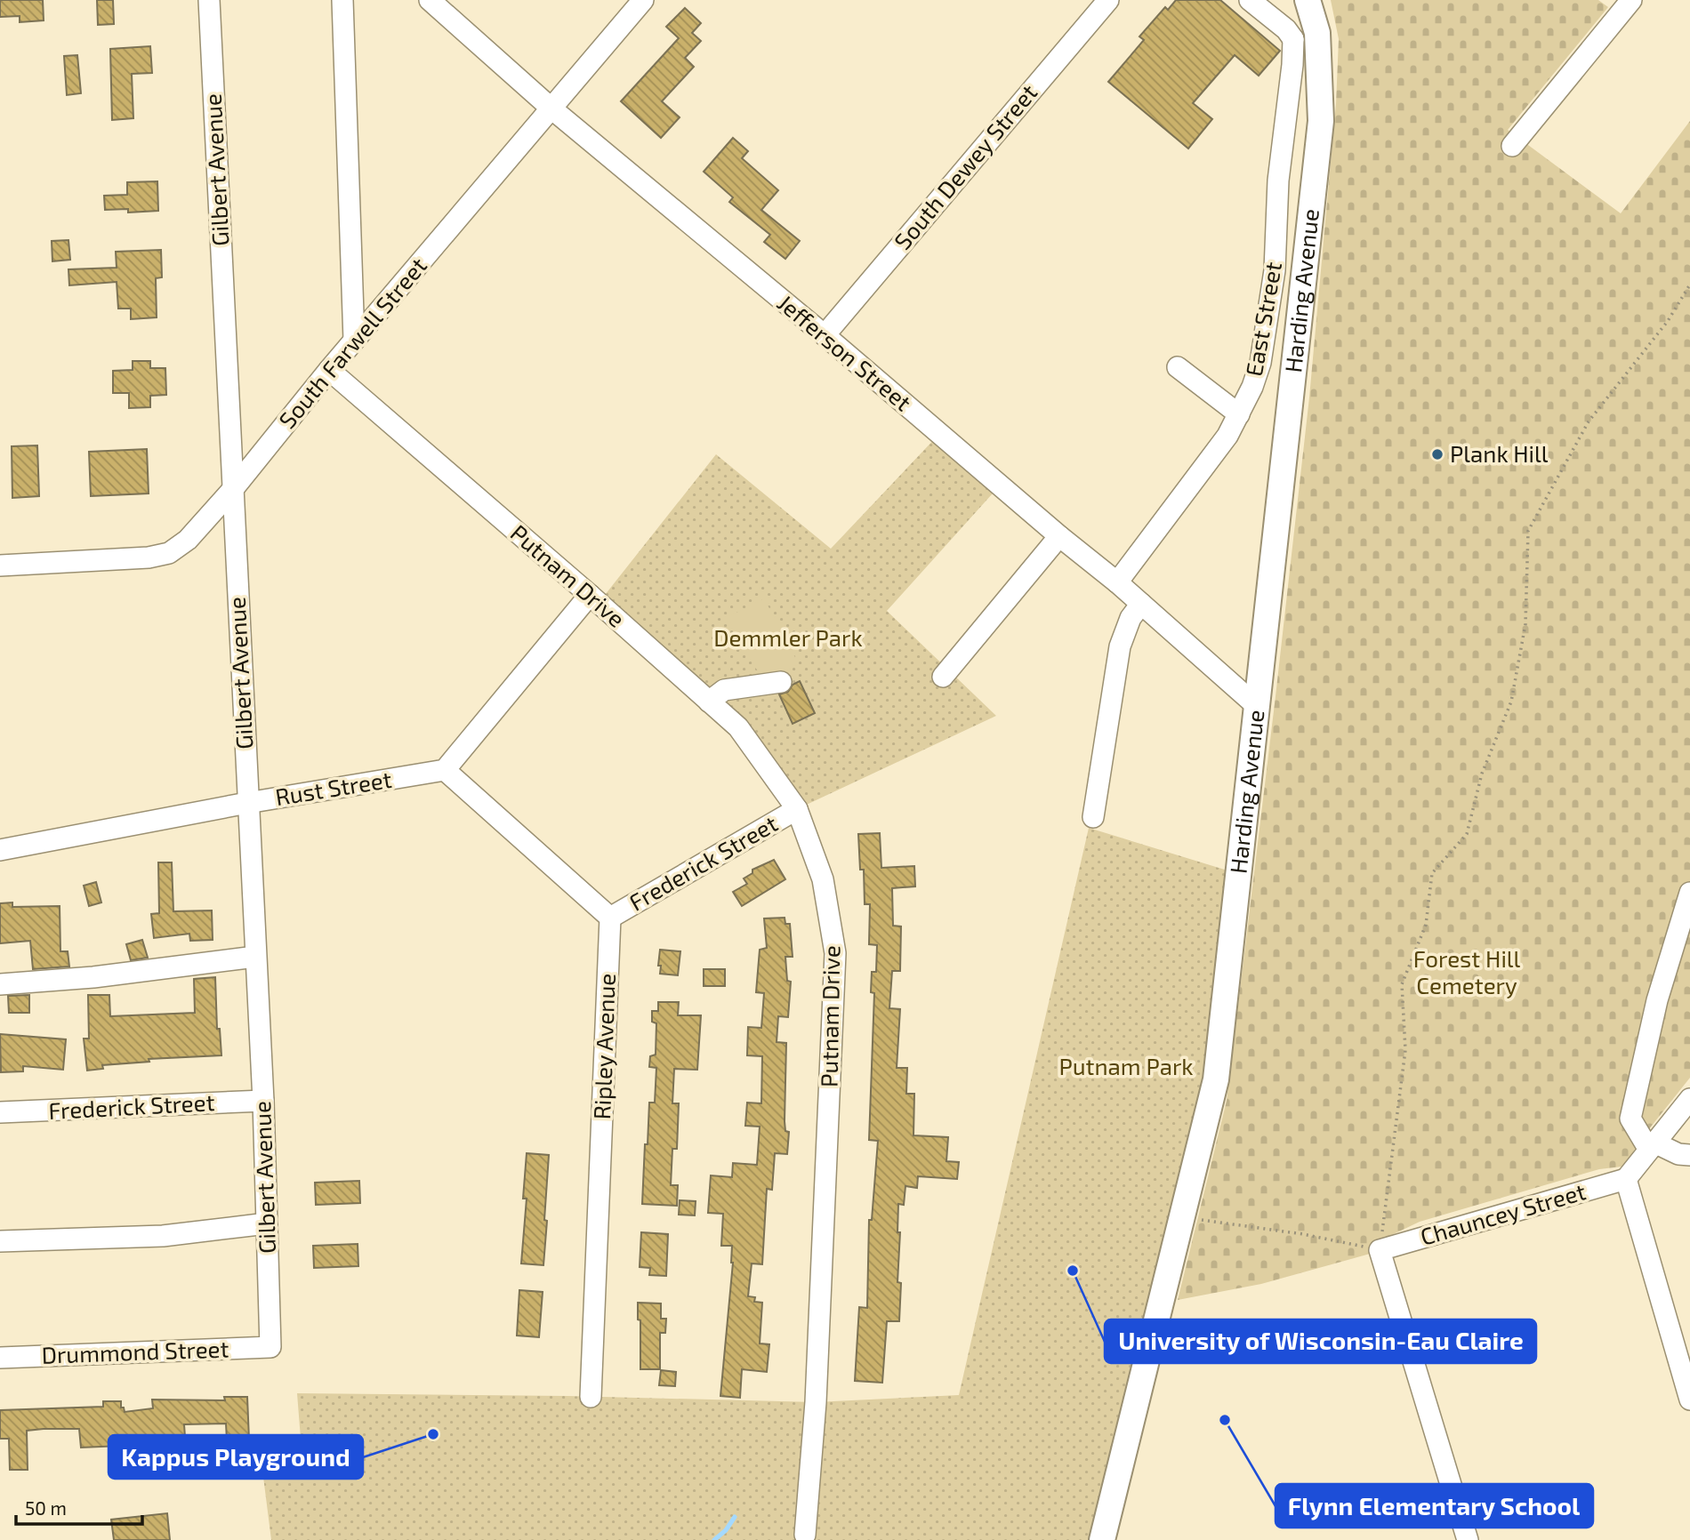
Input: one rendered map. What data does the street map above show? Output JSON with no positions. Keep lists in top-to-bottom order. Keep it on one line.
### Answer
{"streets":{"main road":["Harding Avenue"],"street":["South Dewey Street","Gilbert Avenue","East Street","South Farwell Street","Jefferson Street","Putnam Drive","Rust Street","Frederick Street","Ripley Avenue","Chauncey Street","Drummond Street"]},"crossings":[["South Dewey Street","Jefferson Street"],["Gilbert Avenue","South Farwell Street"],["Gilbert Avenue","Rust Street"],["Gilbert Avenue","Frederick Street"],["Gilbert Avenue","Drummond Street"],["Harding Avenue","East Street"],["Harding Avenue","Jefferson Street"],["East Street","Jefferson Street"],["South Farwell Street","Jefferson Street"],["South Farwell Street","Putnam Drive"],["Putnam Drive","Frederick Street"],["Frederick Street","Ripley Avenue"]],"parks":["Demmler Park","Forest Hill Cemetery","Putnam Park"],"places":["Plank Hill","University of Wisconsin-Eau Claire","Flynn Elementary School","Kappus Playground"],"scale_bar":"50 m"}
